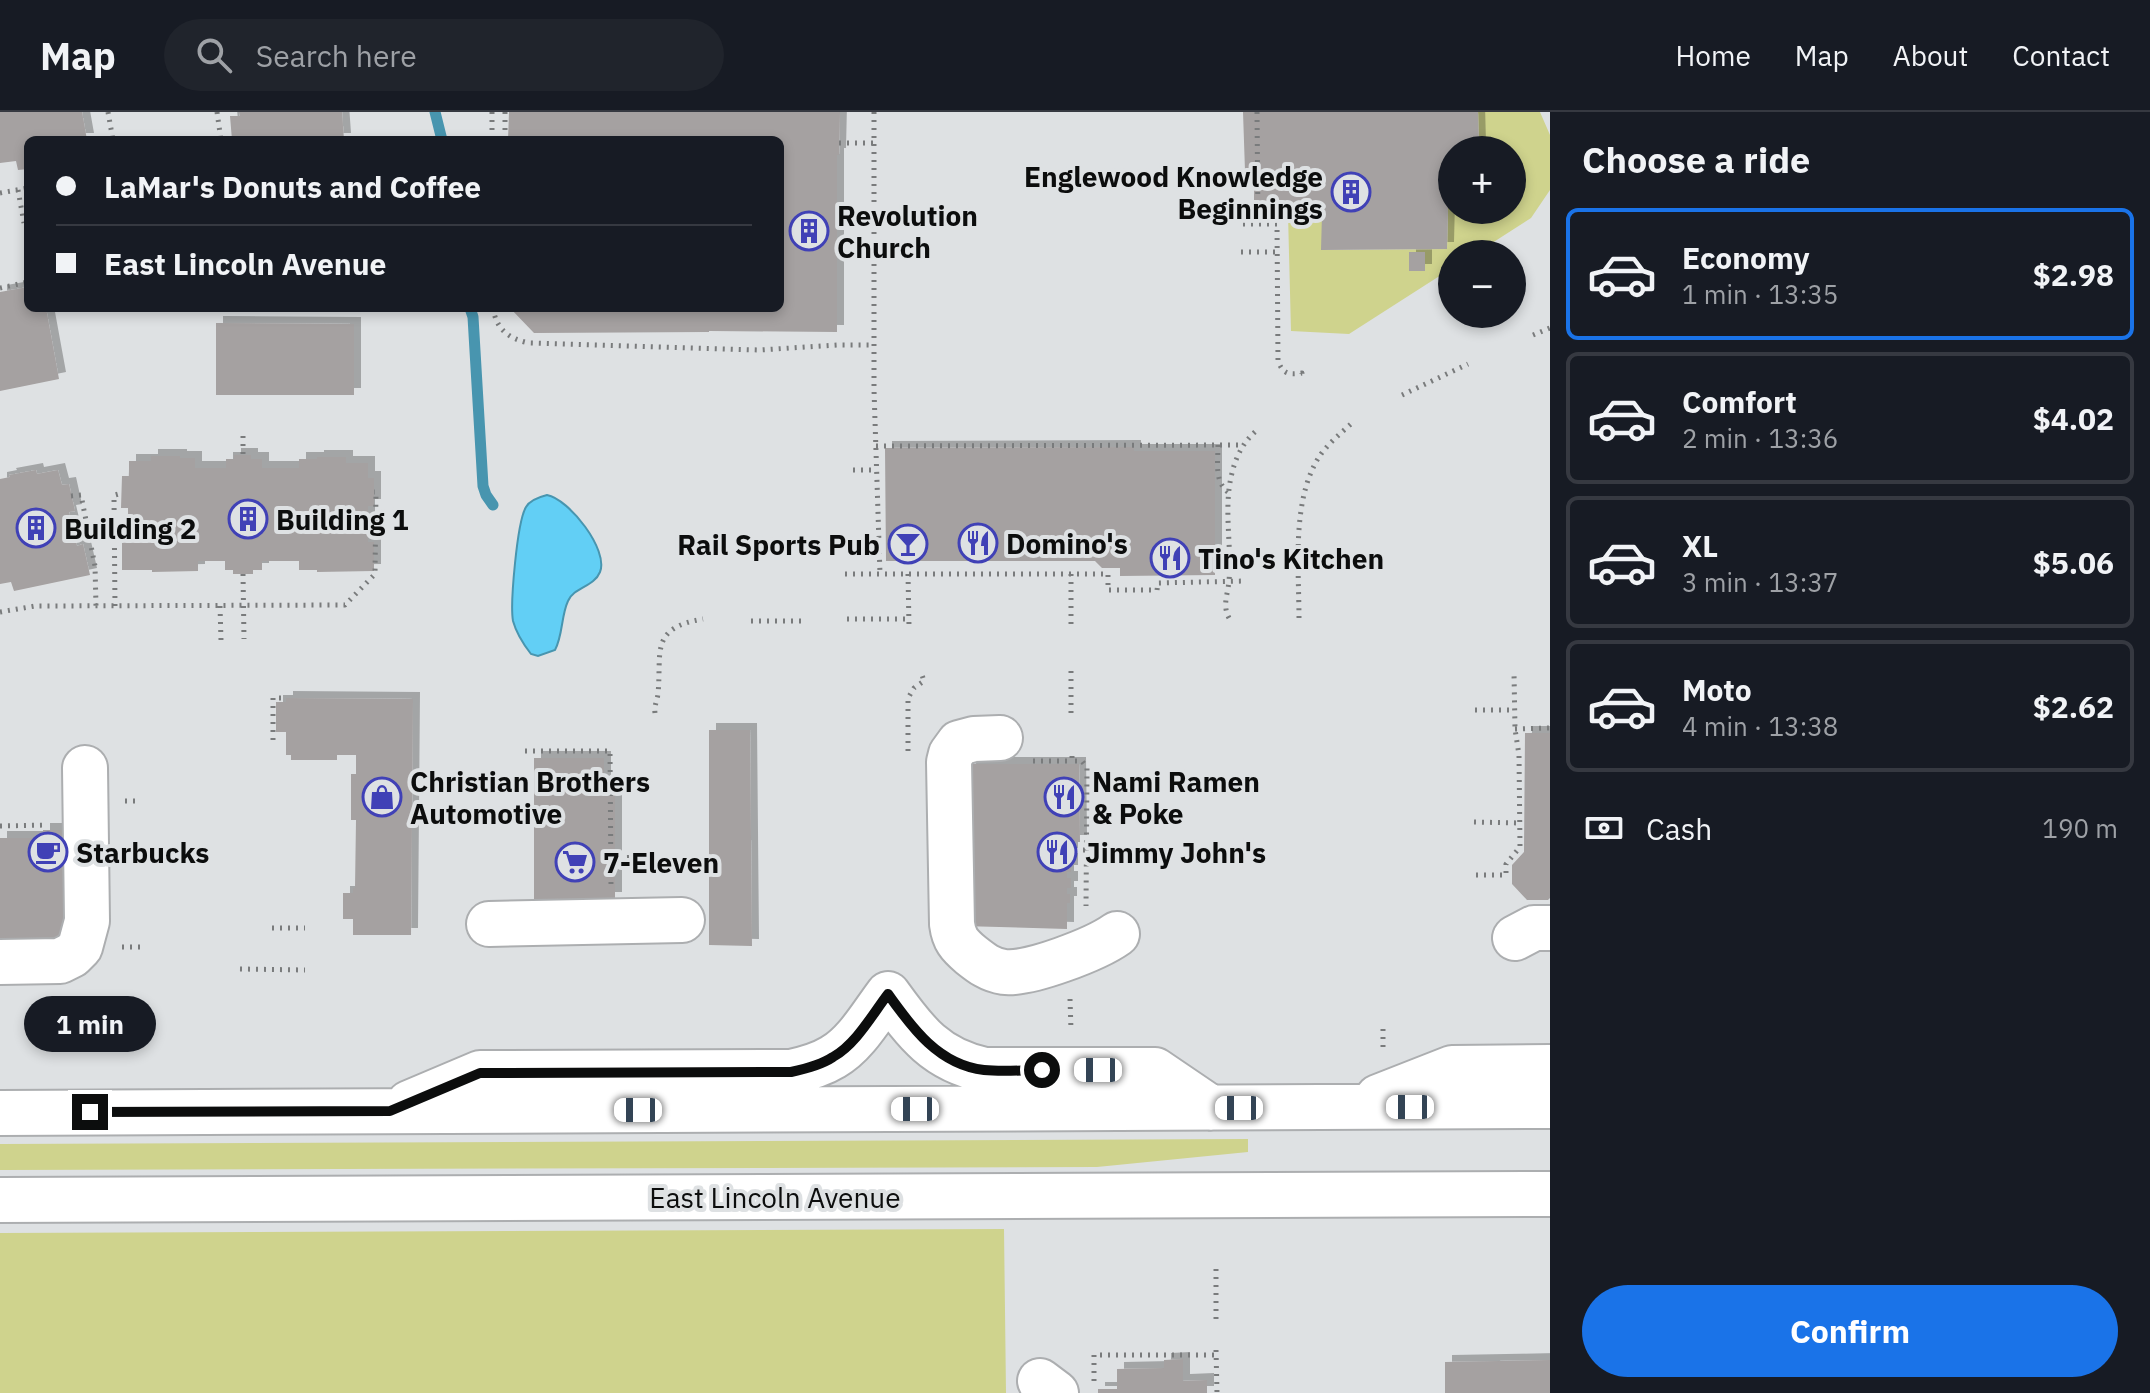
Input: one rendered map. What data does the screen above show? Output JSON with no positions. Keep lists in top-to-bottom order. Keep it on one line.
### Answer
{"streets":{"main road":["East Lincoln Avenue"]},"places":{"building":["Englewood Knowledge Beginnings","Revolution Church","Building 1","Building 2"],"restaurant":["Domino's","Tino's Kitchen","Nami Ramen & Poke","Jimmy John's"],"bar":["Rail Sports Pub"],"shop":["Christian Brothers Automotive"],"cafe":["Starbucks"],"supermarket":["7-Eleven"]},"page":{"header":"Map","search":"Search here","nav":["Home","Map","About","Contact"],"heading":"Choose a ride","map_buttons":["+","−"],"banner":["LaMar's Donuts and Coffee","East Lincoln Avenue"],"list":[{"name":"Economy","note":"1 min · 13:35","value":"$2.98"},{"name":"Comfort","note":"2 min · 13:36","value":"$4.02"},{"name":"XL","note":"3 min · 13:37","value":"$5.06"},{"name":"Moto","note":"4 min · 13:38","value":"$2.62"}],"pay":["Cash","190 m"],"bubble":"1 min","buttons":"Confirm"}}
